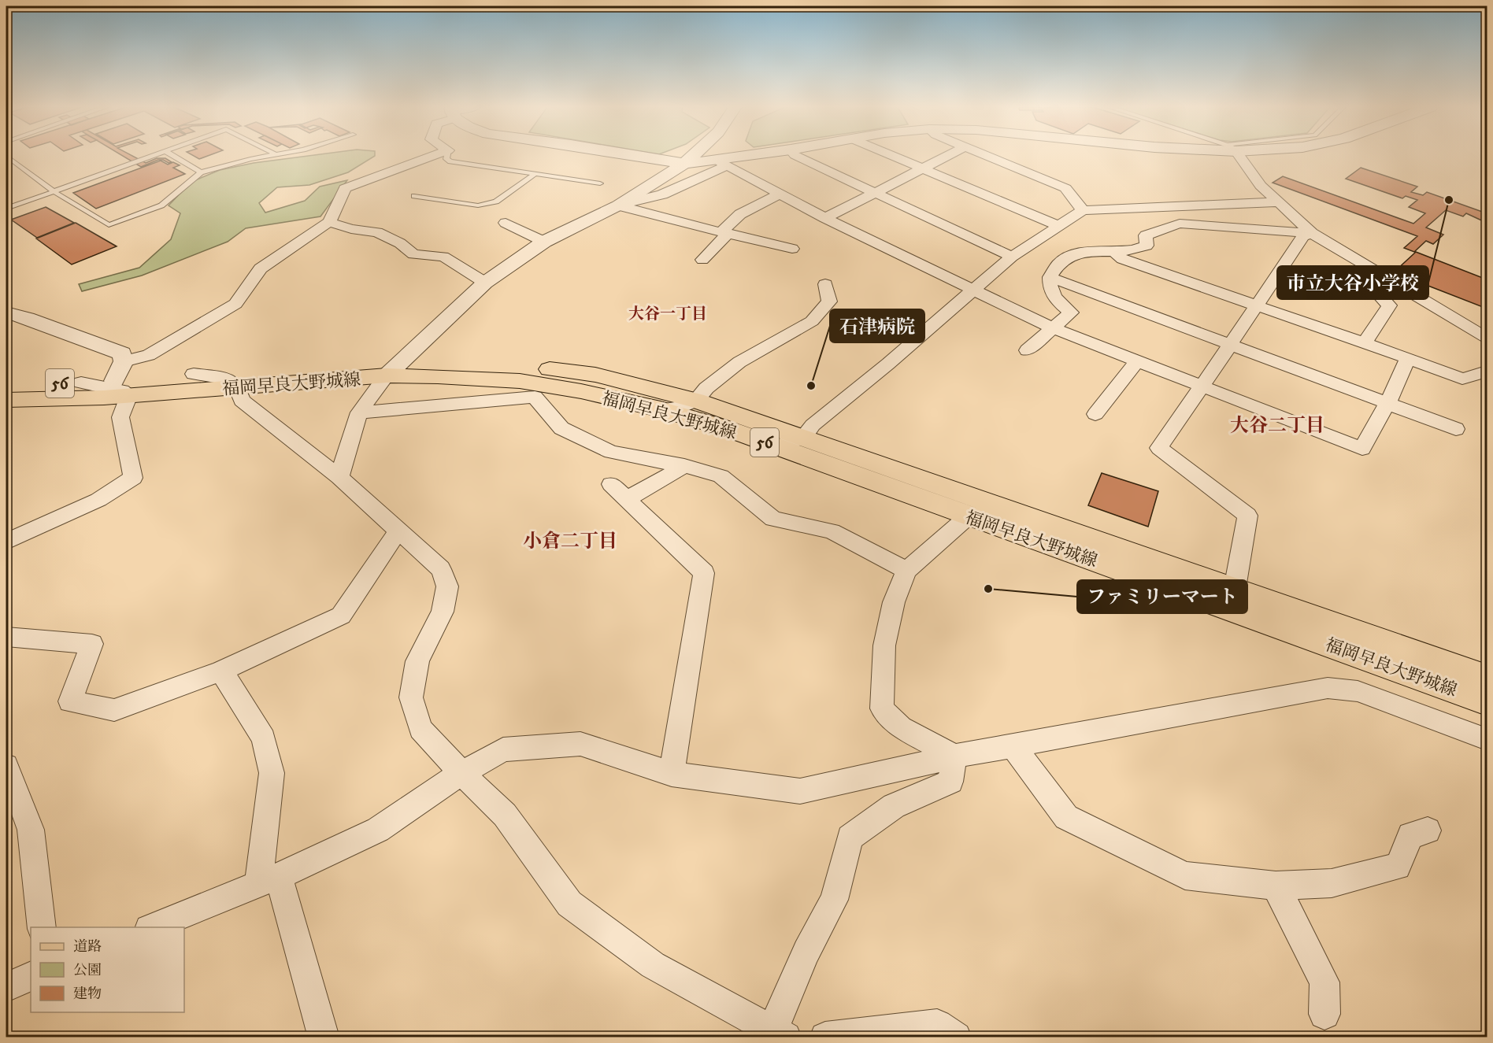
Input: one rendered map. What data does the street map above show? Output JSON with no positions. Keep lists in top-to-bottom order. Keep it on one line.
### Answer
{"streets":{"main road":["56","福岡早良大野城線"]},"districts":["大谷一丁目","大谷二丁目","小倉二丁目"],"places":["市立大谷小学校","石津病院","ファミリーマート"],"legend":["道路","公園","建物"]}
